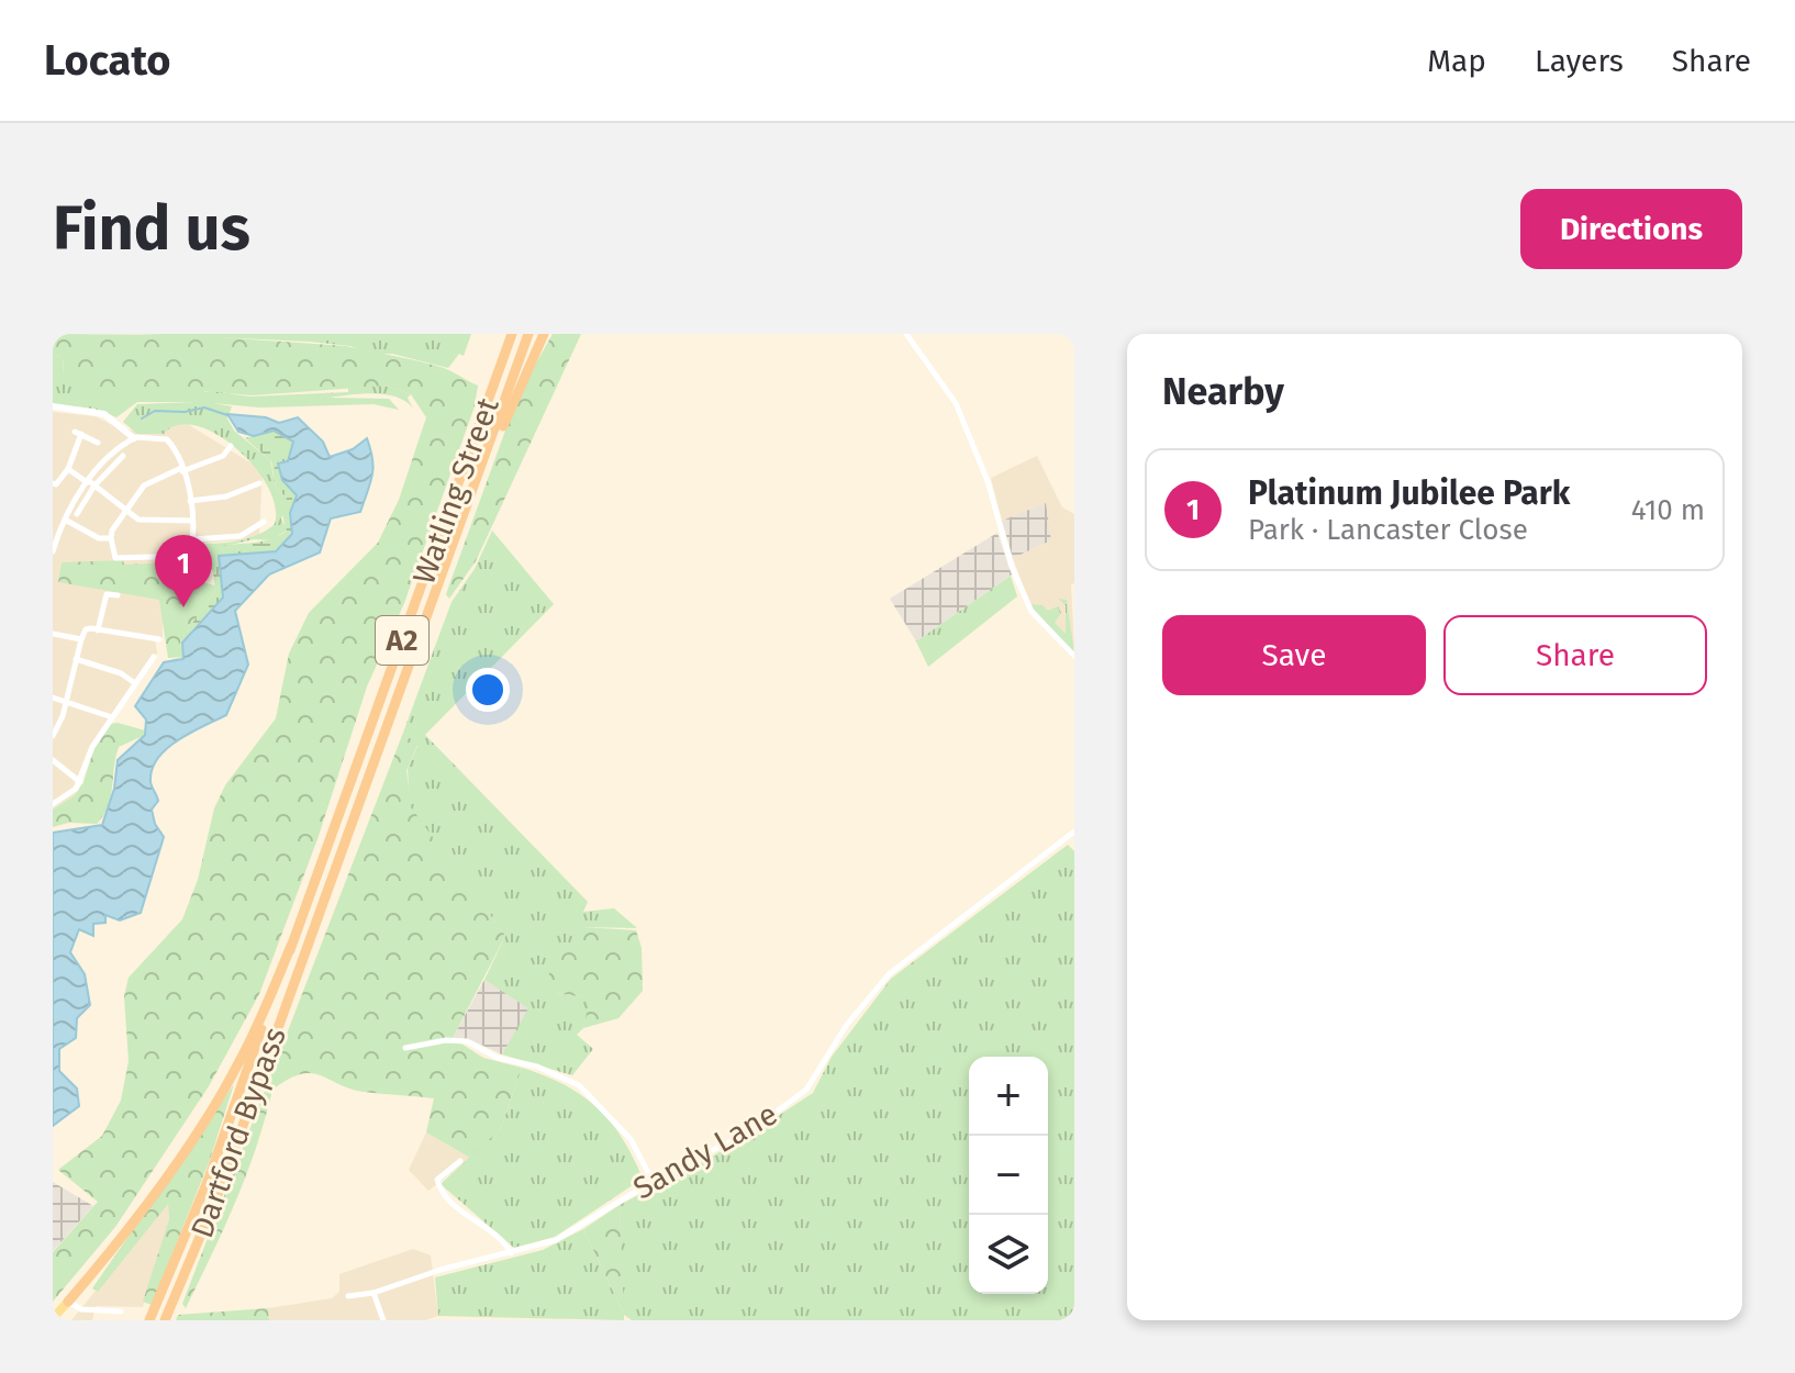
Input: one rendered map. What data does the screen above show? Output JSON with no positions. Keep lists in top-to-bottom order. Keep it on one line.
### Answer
{"streets":{"highway":["Watling Street","A2","Dartford Bypass"],"street":["Sandy Lane"]},"crossings":[["Watling Street","A2"],["Watling Street","Dartford Bypass"],["A2","Dartford Bypass"]],"page":{"header":"Locato","nav":["Map","Layers","Share"],"buttons":["Directions",["Save","Share"]],"title":"Find us","heading":"Nearby","list":[{"mark":"1","name":"Platinum Jubilee Park","note":"Park · Lancaster Close","value":"410 m"}],"pins":"1","map_buttons":["+","−"]}}
